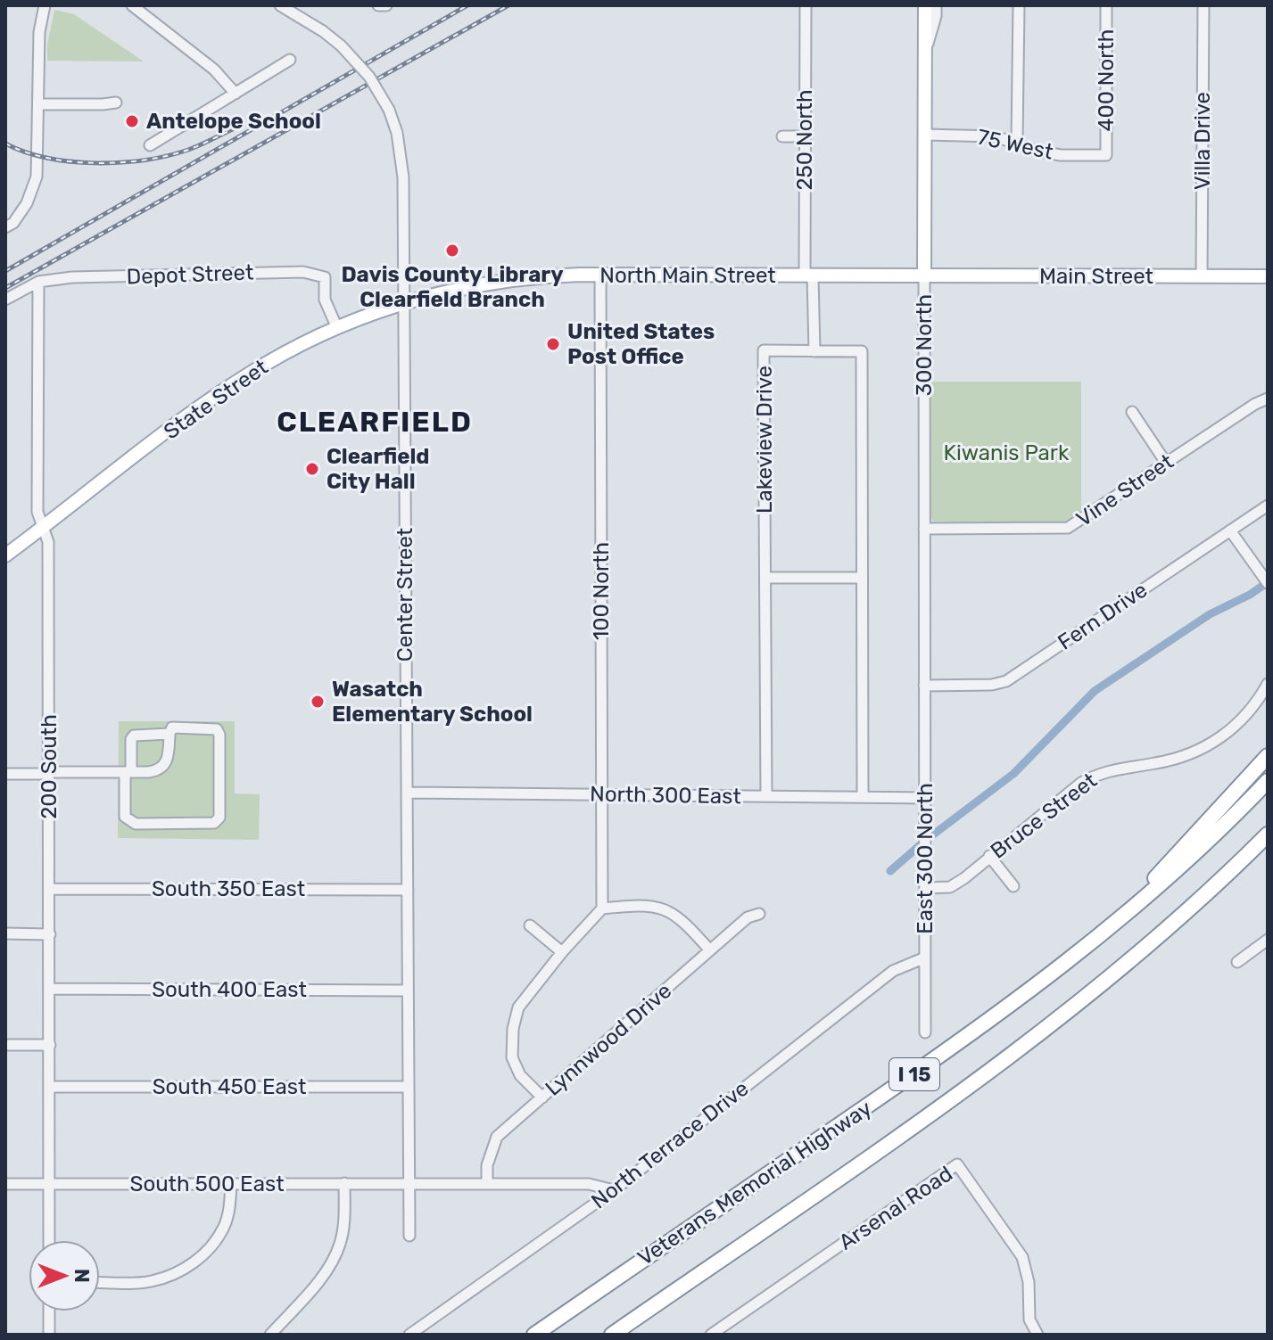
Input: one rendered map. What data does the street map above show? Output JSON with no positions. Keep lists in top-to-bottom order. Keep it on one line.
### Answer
{"streets":{"highway":["I 15","Veterans Memorial Highway"],"main road":["North Main Street","Main Street","300 North","State Street"],"street":["400 North","250 North","Villa Drive","75 West","Depot Street","Lakeview Drive","Vine Street","100 North","Center Street","Fern Drive","200 South","North 300 East","Bruce Street","East 300 North","South 350 East","South 400 East","Lynnwood Drive","South 450 East","North Terrace Drive","South 500 East","Arsenal Road"]},"crossings":[["400 North","75 West"],["250 North","North Main Street"],["Villa Drive","Main Street"],["75 West","300 North"],["Depot Street","State Street"],["Depot Street","200 South"],["North Main Street","Main Street"],["North Main Street","300 North"],["North Main Street","State Street"],["North Main Street","100 North"],["Main Street","300 North"],["300 North","Vine Street"],["300 North","Fern Drive"],["300 North","East 300 North"],["State Street","Center Street"],["State Street","200 South"],["Lakeview Drive","North 300 East"],["100 North","North 300 East"],["Center Street","North 300 East"],["Center Street","South 350 East"],["Center Street","South 400 East"],["Center Street","South 450 East"],["Center Street","South 500 East"],["Fern Drive","East 300 North"],["200 South","South 350 East"],["200 South","South 400 East"],["200 South","South 450 East"],["200 South","South 500 East"],["North 300 East","East 300 North"],["Bruce Street","East 300 North"],["East 300 North","North Terrace Drive"],["Lynnwood Drive","South 500 East"],["North Terrace Drive","South 500 East"]],"districts":["CLEARFIELD"],"parks":["Kiwanis Park"],"places":["Antelope School","Davis County Library Clearfield Branch","United States Post Office","Clearfield City Hall","Wasatch Elementary School"],"north":"right"}
